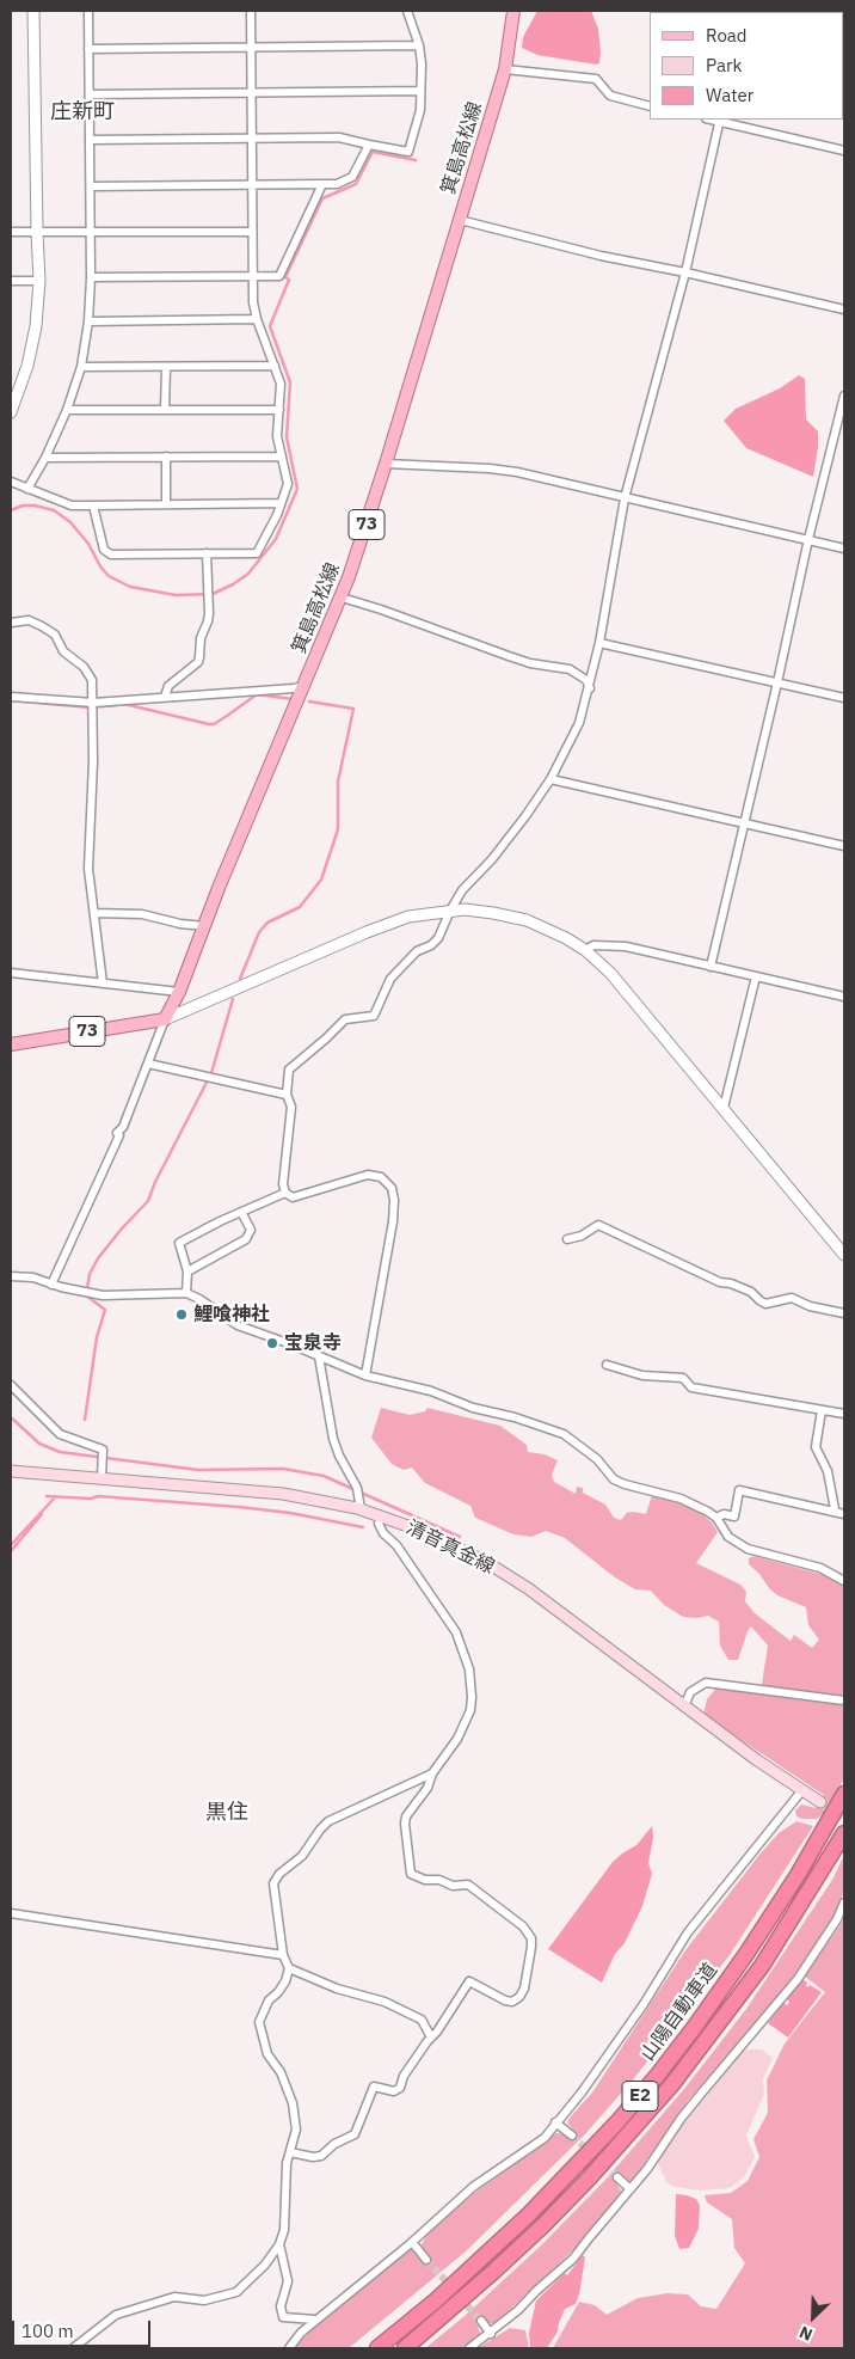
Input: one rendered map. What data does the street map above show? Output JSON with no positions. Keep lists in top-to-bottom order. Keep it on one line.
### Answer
{"streets":{"highway":["山陽自動車道","E2"],"main road":["箕島高松線","73","清音真金線"]},"crossings":[["箕島高松線","73"]],"districts":["庄新町","黒住"],"places":["鯉喰神社","宝泉寺"],"legend":["Road","Park","Water"],"scale_bar":"100 m","north":"bottom left"}
